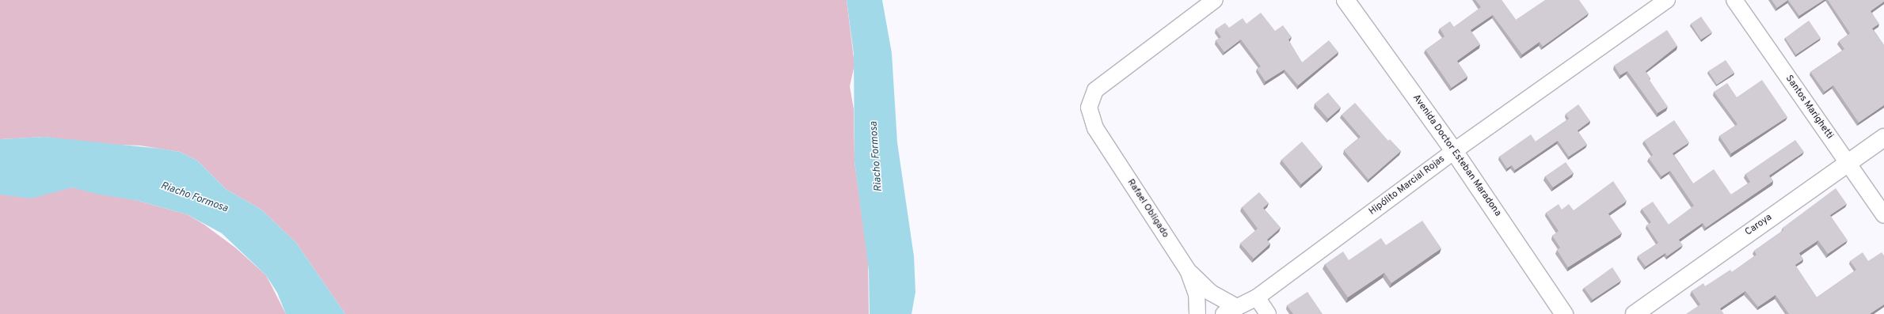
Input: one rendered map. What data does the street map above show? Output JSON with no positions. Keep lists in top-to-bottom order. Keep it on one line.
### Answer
{"streets":{"main road":["Avenida Doctor Esteban Maradona","Caroya"],"street":["Santos Marighetti","Hipólito Marcial Rojas","Rafael Obligado"]},"crossings":[["Santos Marighetti","Caroya"],["Avenida Doctor Esteban Maradona","Hipólito Marcial Rojas"]],"water":["Riacho Formosa"]}
